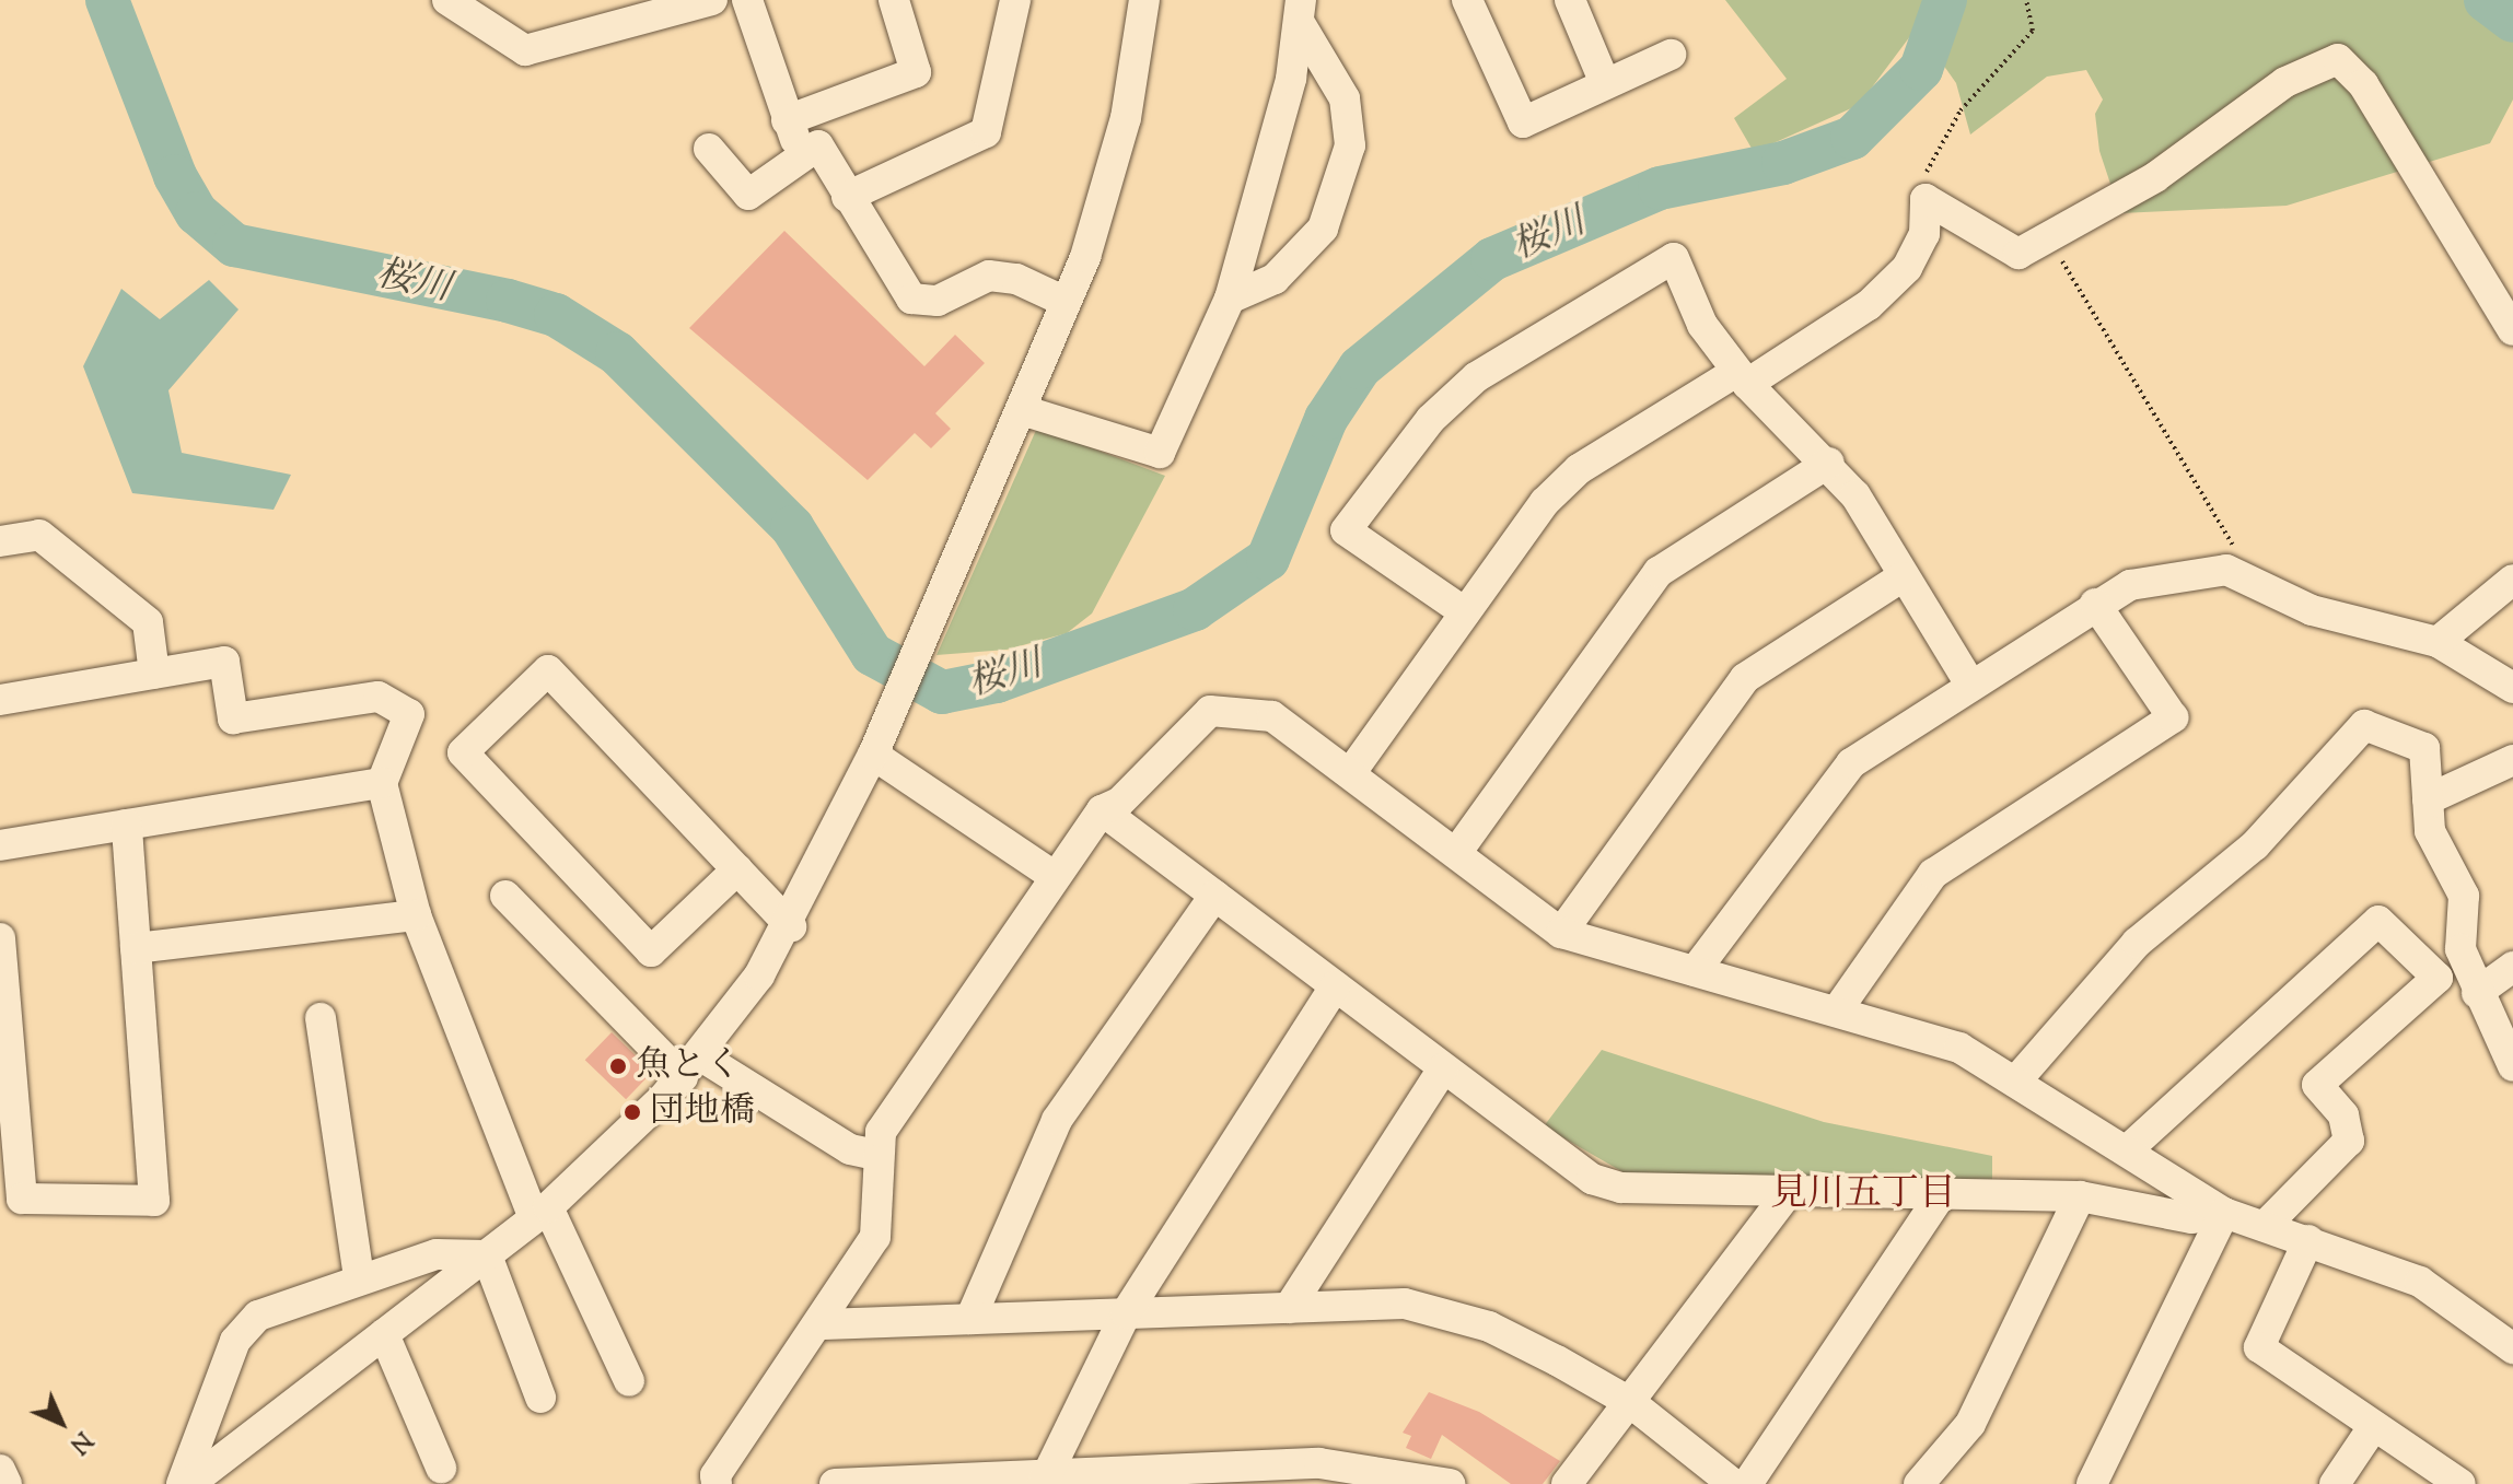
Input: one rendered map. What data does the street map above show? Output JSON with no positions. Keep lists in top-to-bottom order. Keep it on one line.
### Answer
{"districts":["見川五丁目"],"water":["桜川"],"places":["魚とく","団地橋"],"north":"bottom right"}
